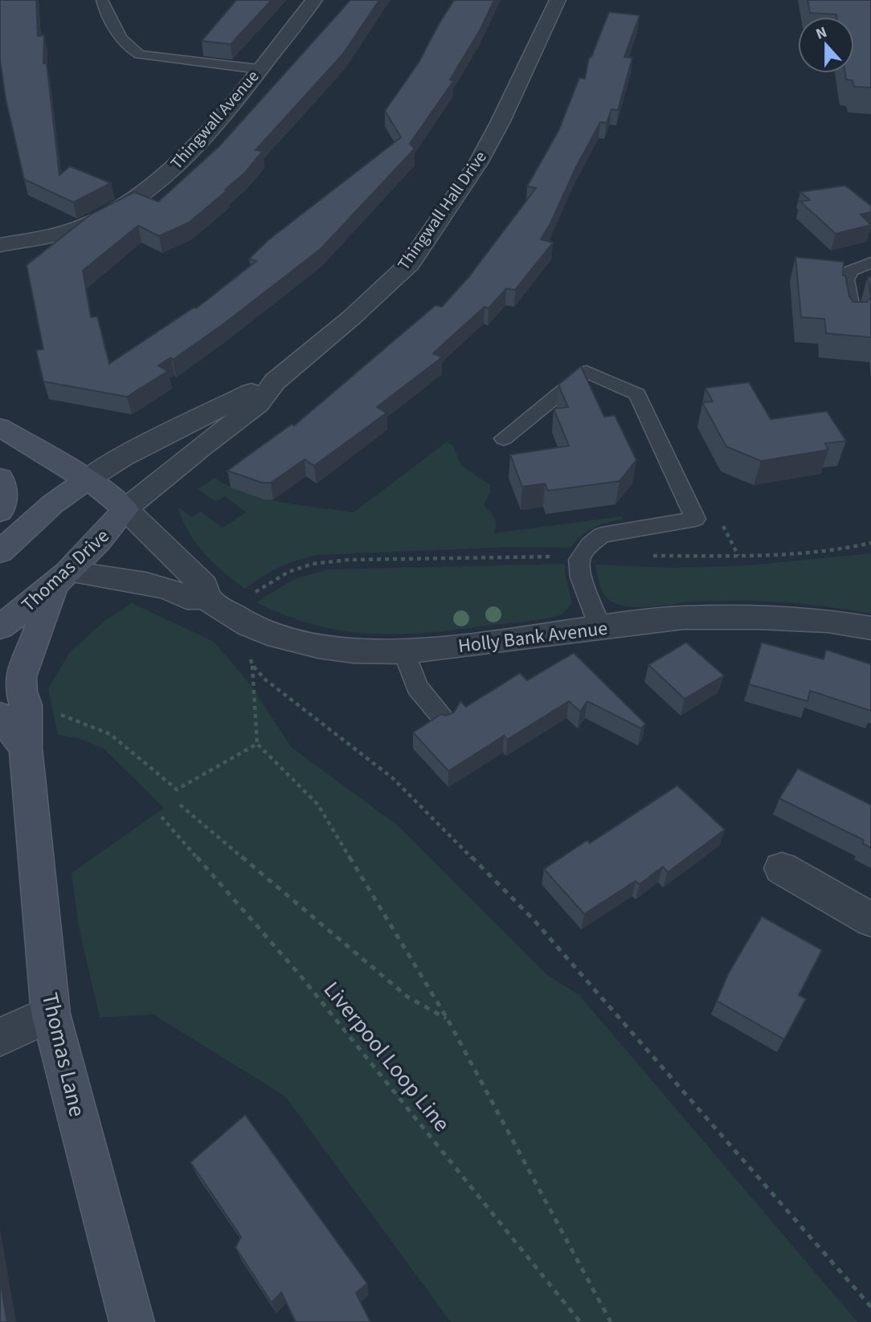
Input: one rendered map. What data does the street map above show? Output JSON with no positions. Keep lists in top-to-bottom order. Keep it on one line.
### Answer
{"streets":{"street":["Thingwall Avenue","Thingwall Hall Drive","Thomas Drive","Holly Bank Avenue","Thomas Lane"],"path":["Liverpool Loop Line"]},"crossings":[["Thingwall Hall Drive","Thomas Drive"],["Thingwall Hall Drive","Holly Bank Avenue"],["Thomas Drive","Holly Bank Avenue"],["Thomas Drive","Thomas Lane"],["Holly Bank Avenue","Thomas Lane"]],"north":"top"}
